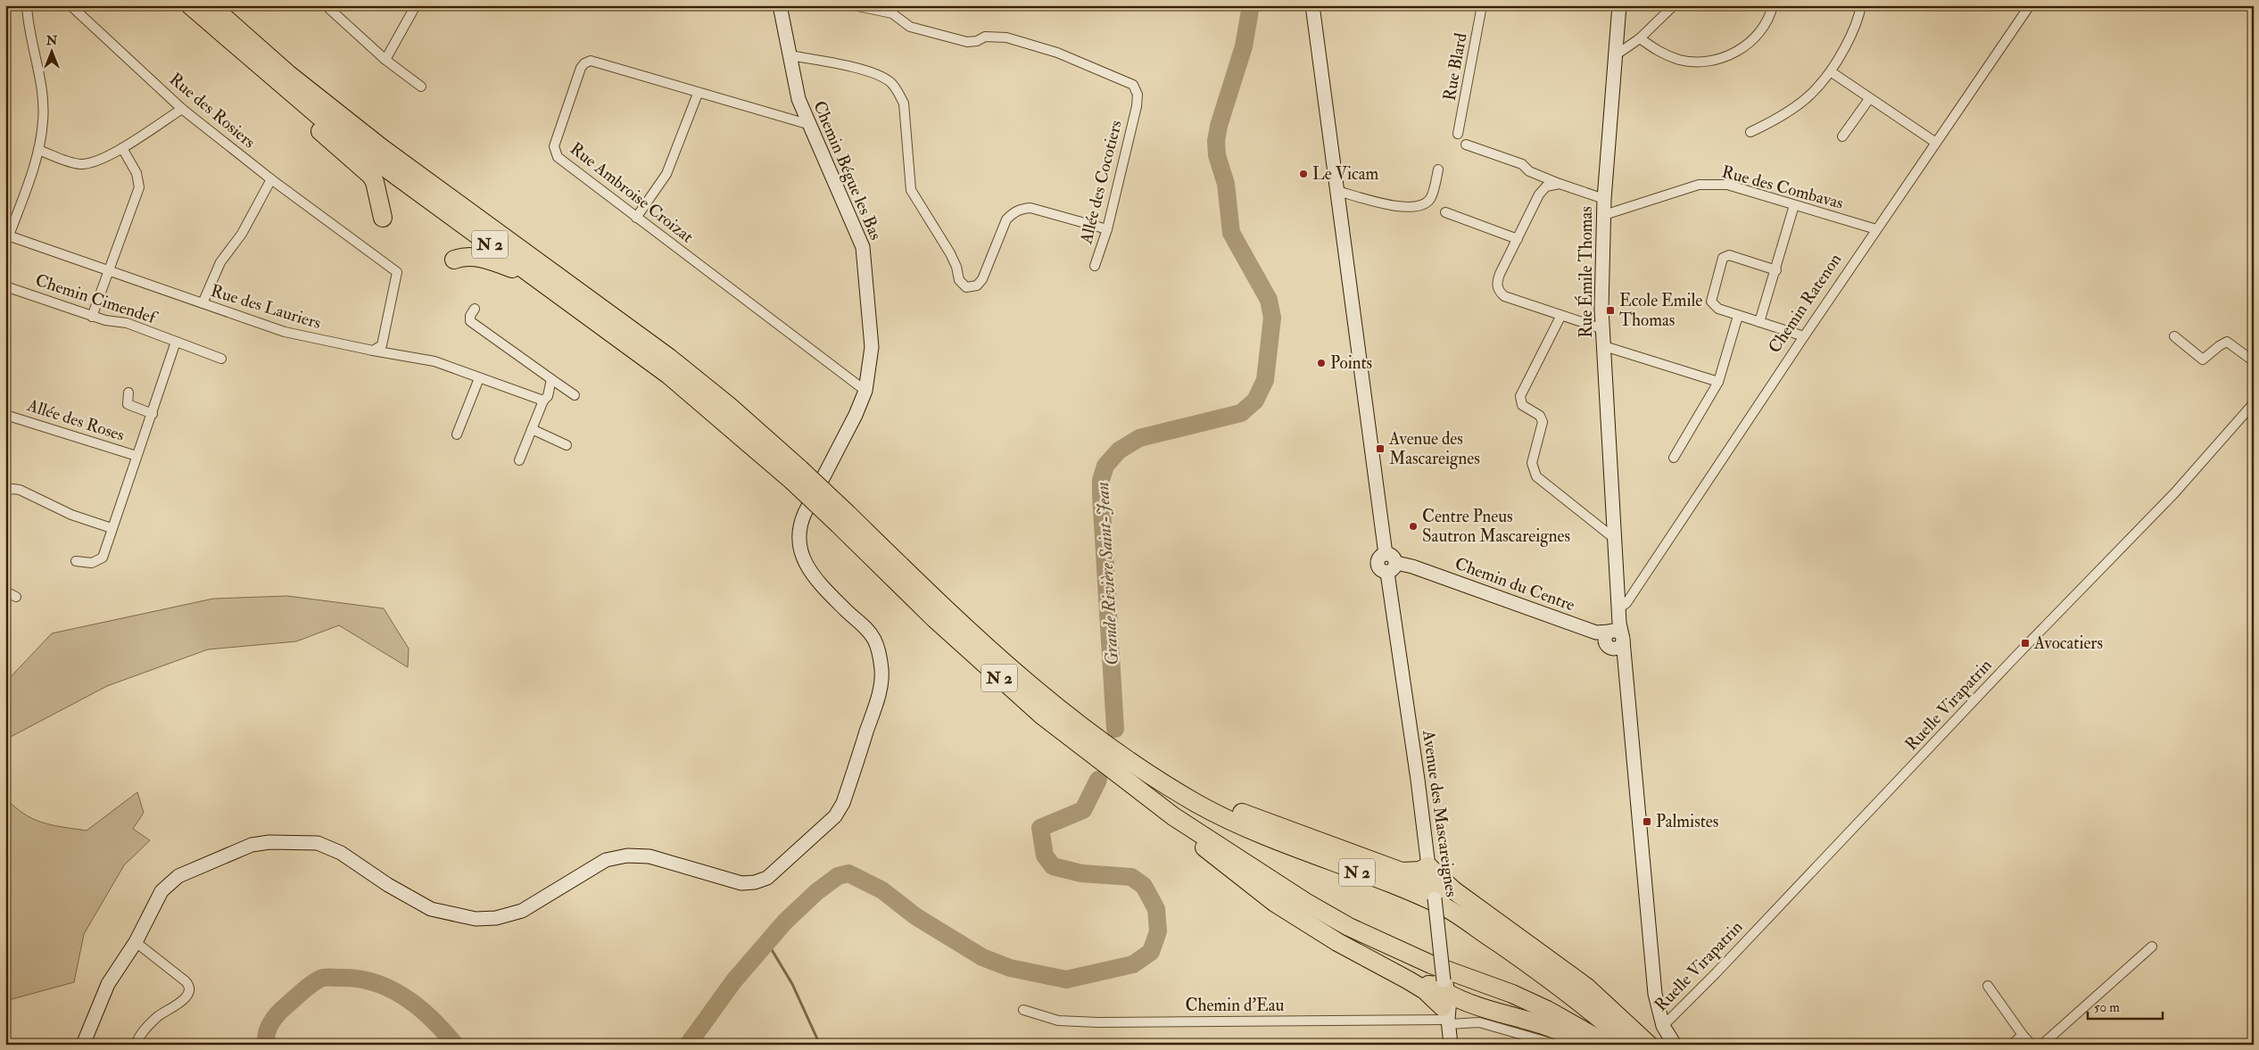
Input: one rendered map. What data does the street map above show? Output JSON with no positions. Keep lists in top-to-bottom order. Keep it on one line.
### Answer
{"streets":{"highway":["N 2"],"street":["Rue Blard","Rue des Rosiers","Chemin Bégue les Bas","Allée des Cocotiers","Rue des Combavas","Rue Ambroise Croizat","Rue Émile Thomas","Chemin Cimendef","Chemin Ratenon","Rue des Lauriers","Allée des Roses","Chemin du Centre","Ruelle Virapatrin","Avenue des Mascareignes","Chemin d'Eau"]},"crossings":[["Rue des Rosiers","Rue des Lauriers"],["Chemin Bégue les Bas","Rue Ambroise Croizat"],["Rue des Combavas","Rue Émile Thomas"],["Rue des Combavas","Chemin Ratenon"],["Rue Émile Thomas","Chemin Ratenon"],["Chemin du Centre","Avenue des Mascareignes"],["Avenue des Mascareignes","Chemin d'Eau"]],"water":["Grande Rivière Saint-Jean"],"places":{"other":["Le Vicam","Points","Centre Pneus Sautron Mascareignes"],"transit":["Ecole Emile Thomas","Avenue des Mascareignes","Avocatiers","Palmistes"]},"scale_bar":"50 m","north":"top"}
